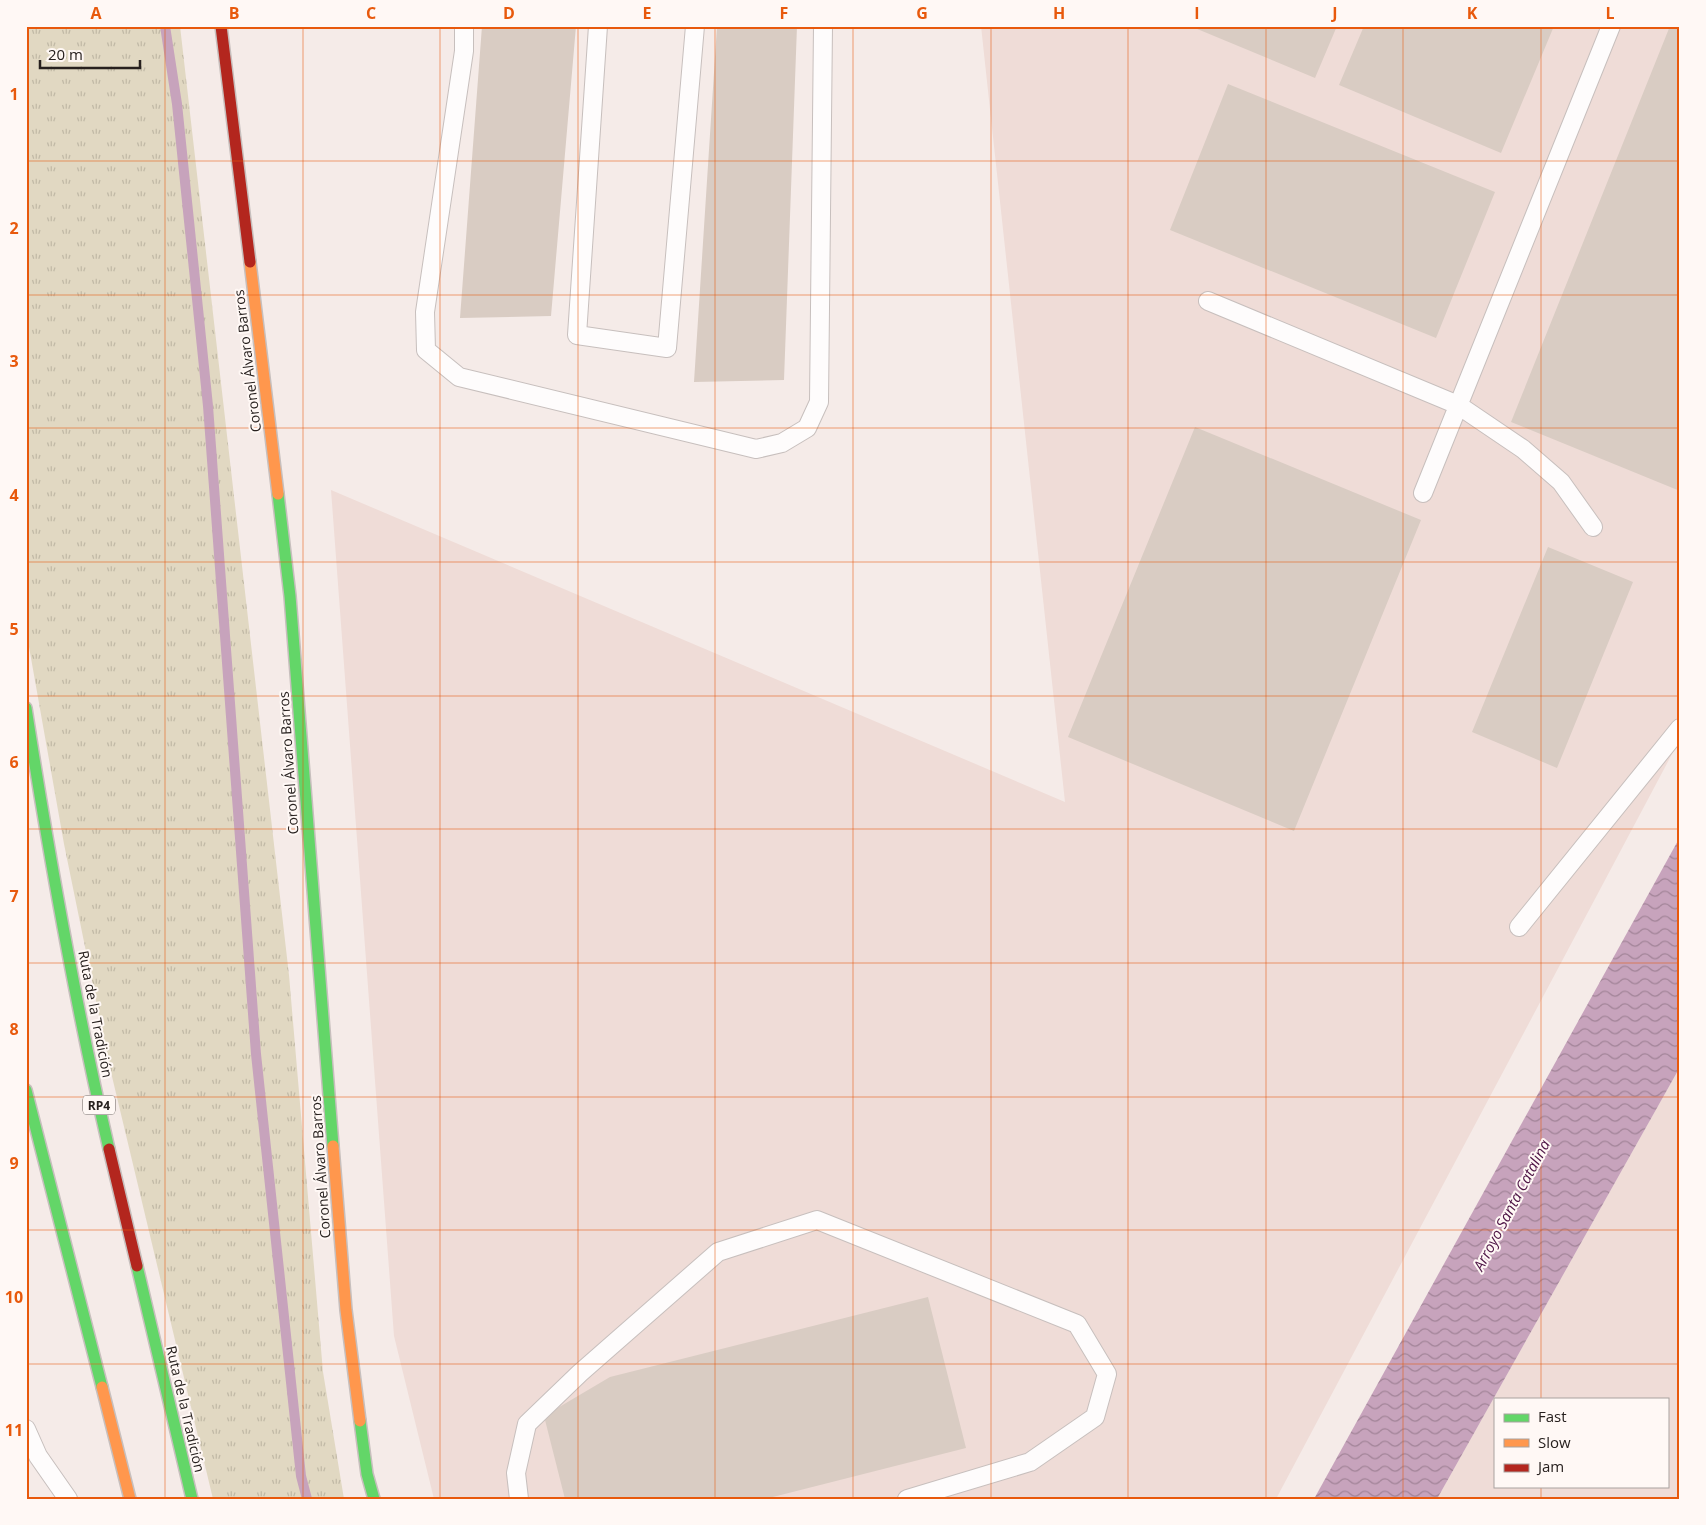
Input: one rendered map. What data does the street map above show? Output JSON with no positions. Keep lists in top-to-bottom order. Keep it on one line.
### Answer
{"streets":{"main road":["Coronel Álvaro Barros","Ruta de la Tradición","RP4"]},"water":["Arroyo Santa Catalina"],"legend":["Fast","Slow","Jam"],"scale_bar":"20 m","grid":{"columns":["A","B","C","D","E","F","G","H","I","J","K","L"],"rows":["1","2","3","4","5","6","7","8","9","10","11"]}}
